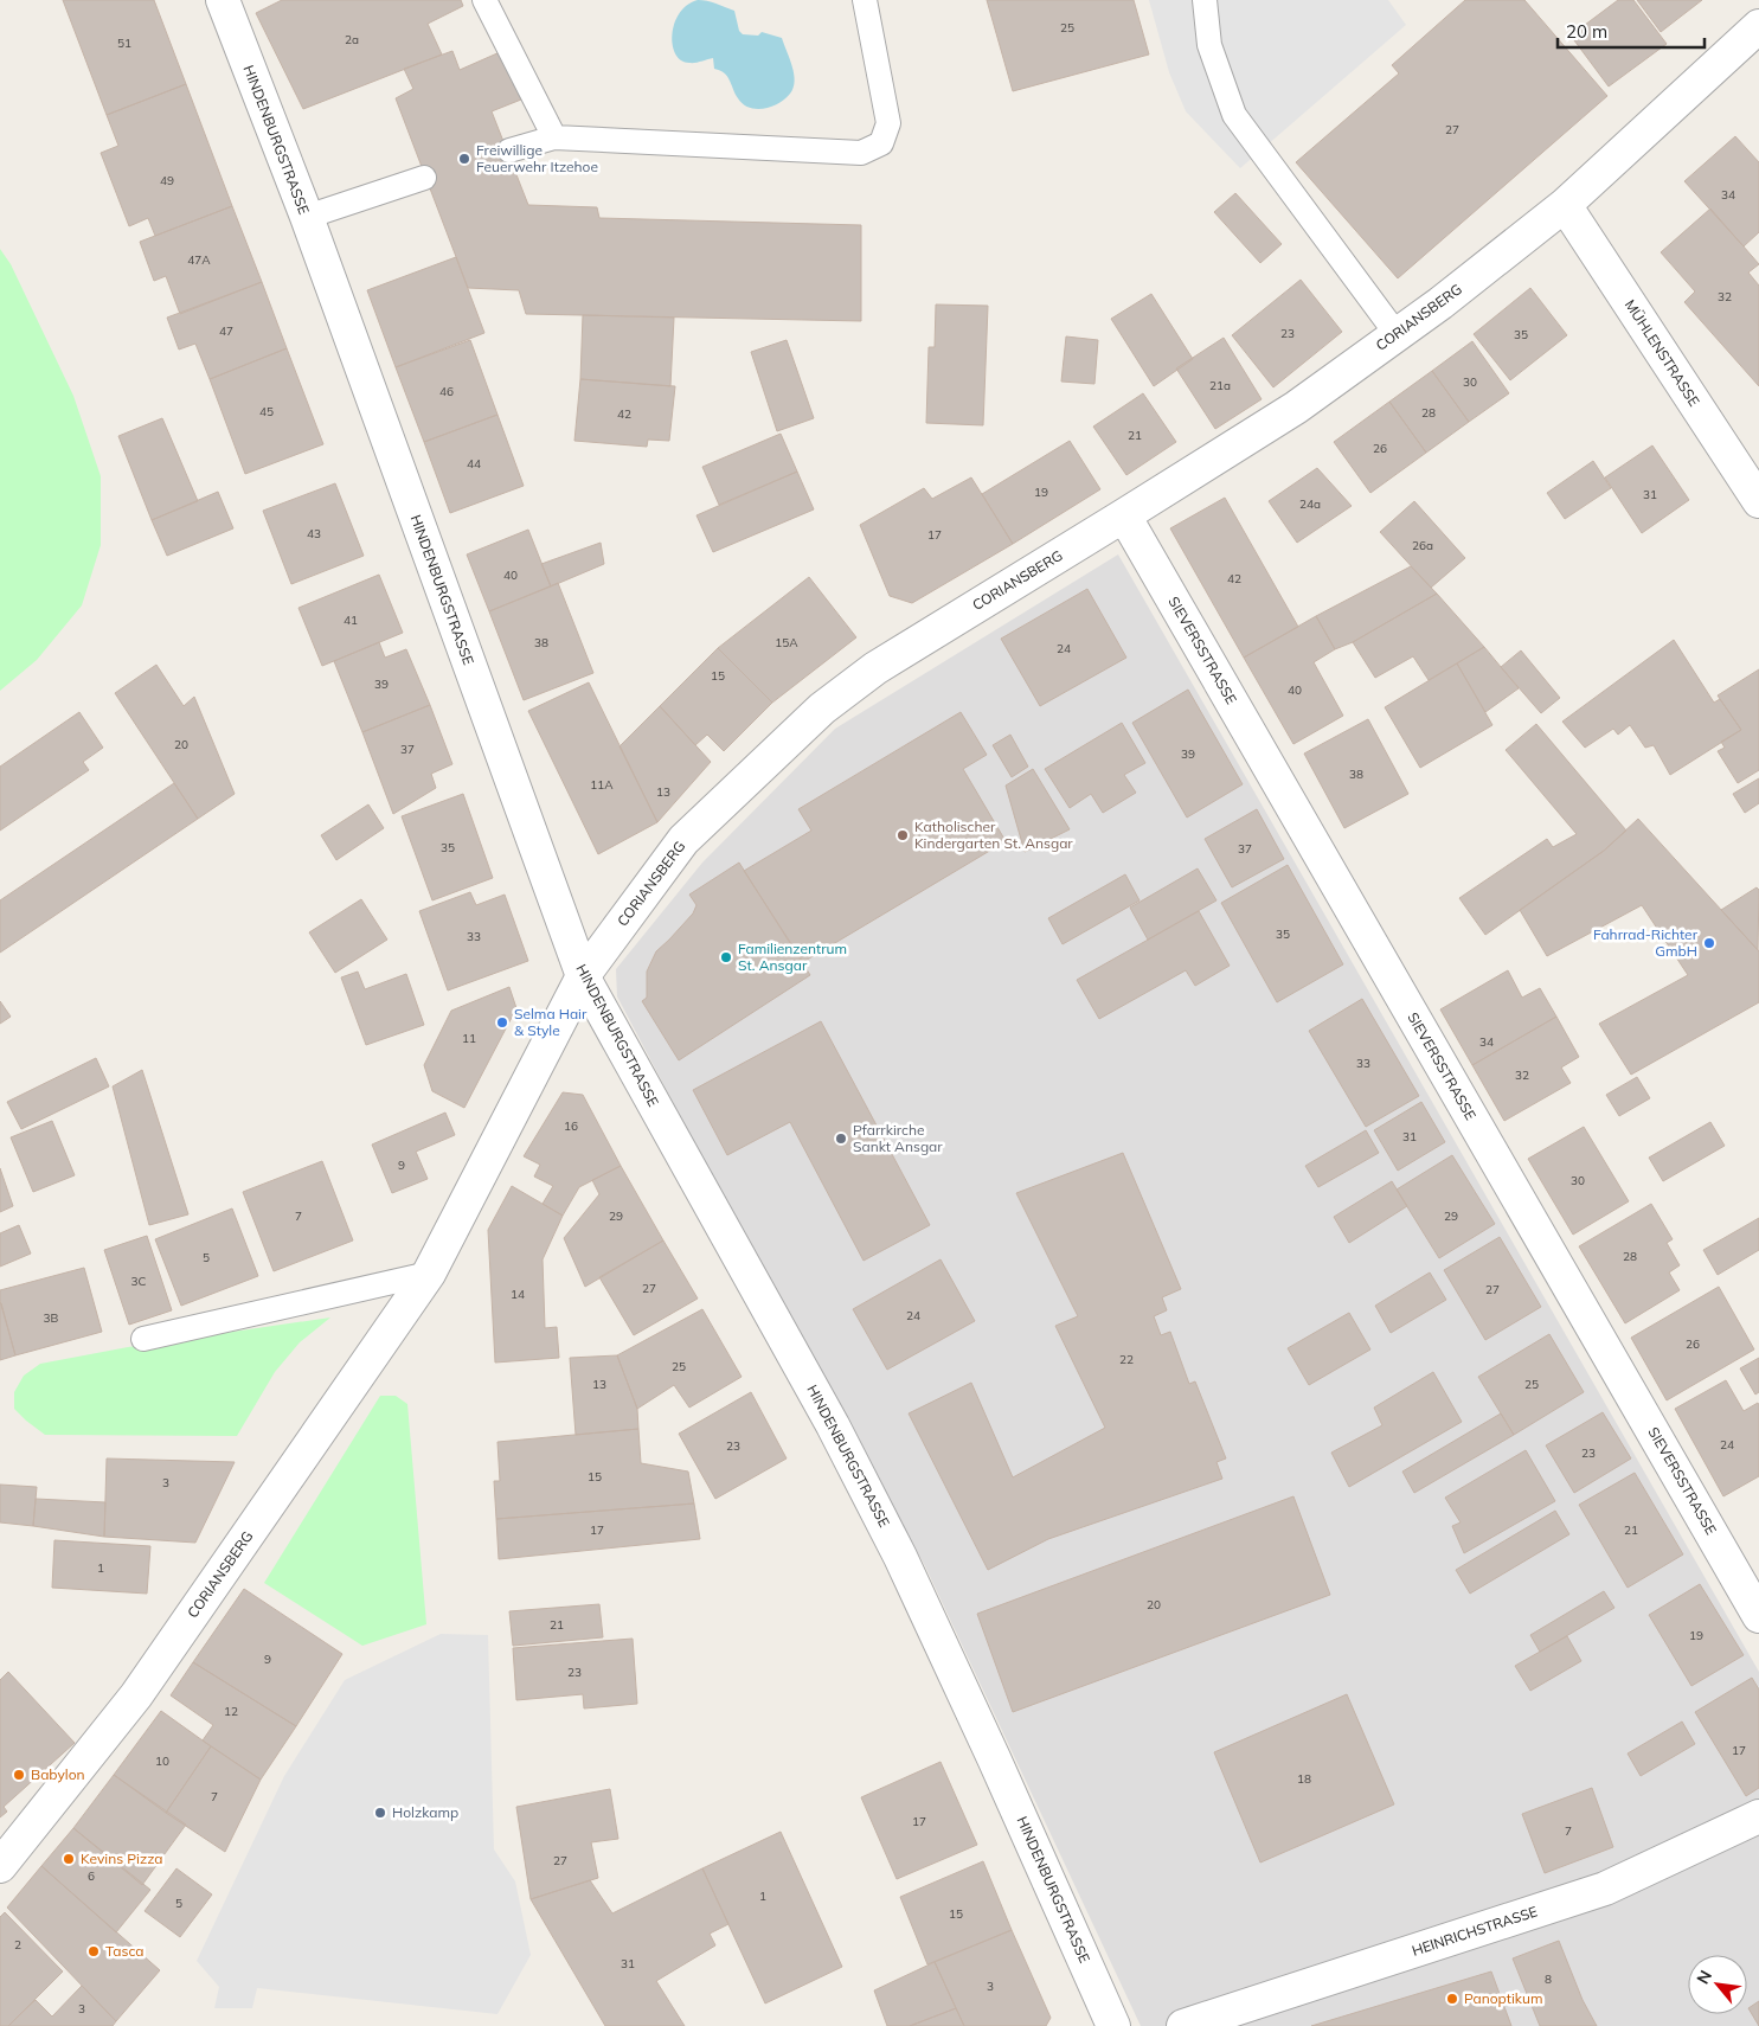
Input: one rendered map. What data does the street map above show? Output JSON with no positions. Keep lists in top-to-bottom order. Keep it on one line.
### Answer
{"streets":{"street":["HINDENBURGSTRASSE","CORIANSBERG","MÜHLENSTRASSE","SIEVERSSTRASSE","HEINRICHSTRASSE"]},"crossings":[["HINDENBURGSTRASSE","CORIANSBERG"],["CORIANSBERG","MÜHLENSTRASSE"],["CORIANSBERG","SIEVERSSTRASSE"]],"places":["Freiwillige Feuerwehr Itzehoe","Katholischer Kindergarten St. Ansgar","Fahrrad-Richter GmbH","Familienzentrum St. Ansgar","Selma Hair & Style","Pfarrkirche Sankt Ansgar","Babylon","Holzkamp","Kevins Pizza","Tasca","Panoptikum"],"house_numbers":["25","2a","51","27","49","34","47A","32","47","23","35","30","21a","46","45","28","42","21","26","44","19","31","24a","43","17","26a","40","42","41","38","15A","24","15","39","40","20","37","39","38","11A","13","35","37","35","33","11","34","33","32","16","31","9","30","7","29","29","28","5","3C","27","27","14","24","3B","26","22","25","13","25","24","23","23","15","3","17","21","1","20","21","19","9","23","12","17","10","18","7","17","7","27","6","1","5","15","2","31","8","3","3"],"scale_bar":"20 m","north":"top left"}
